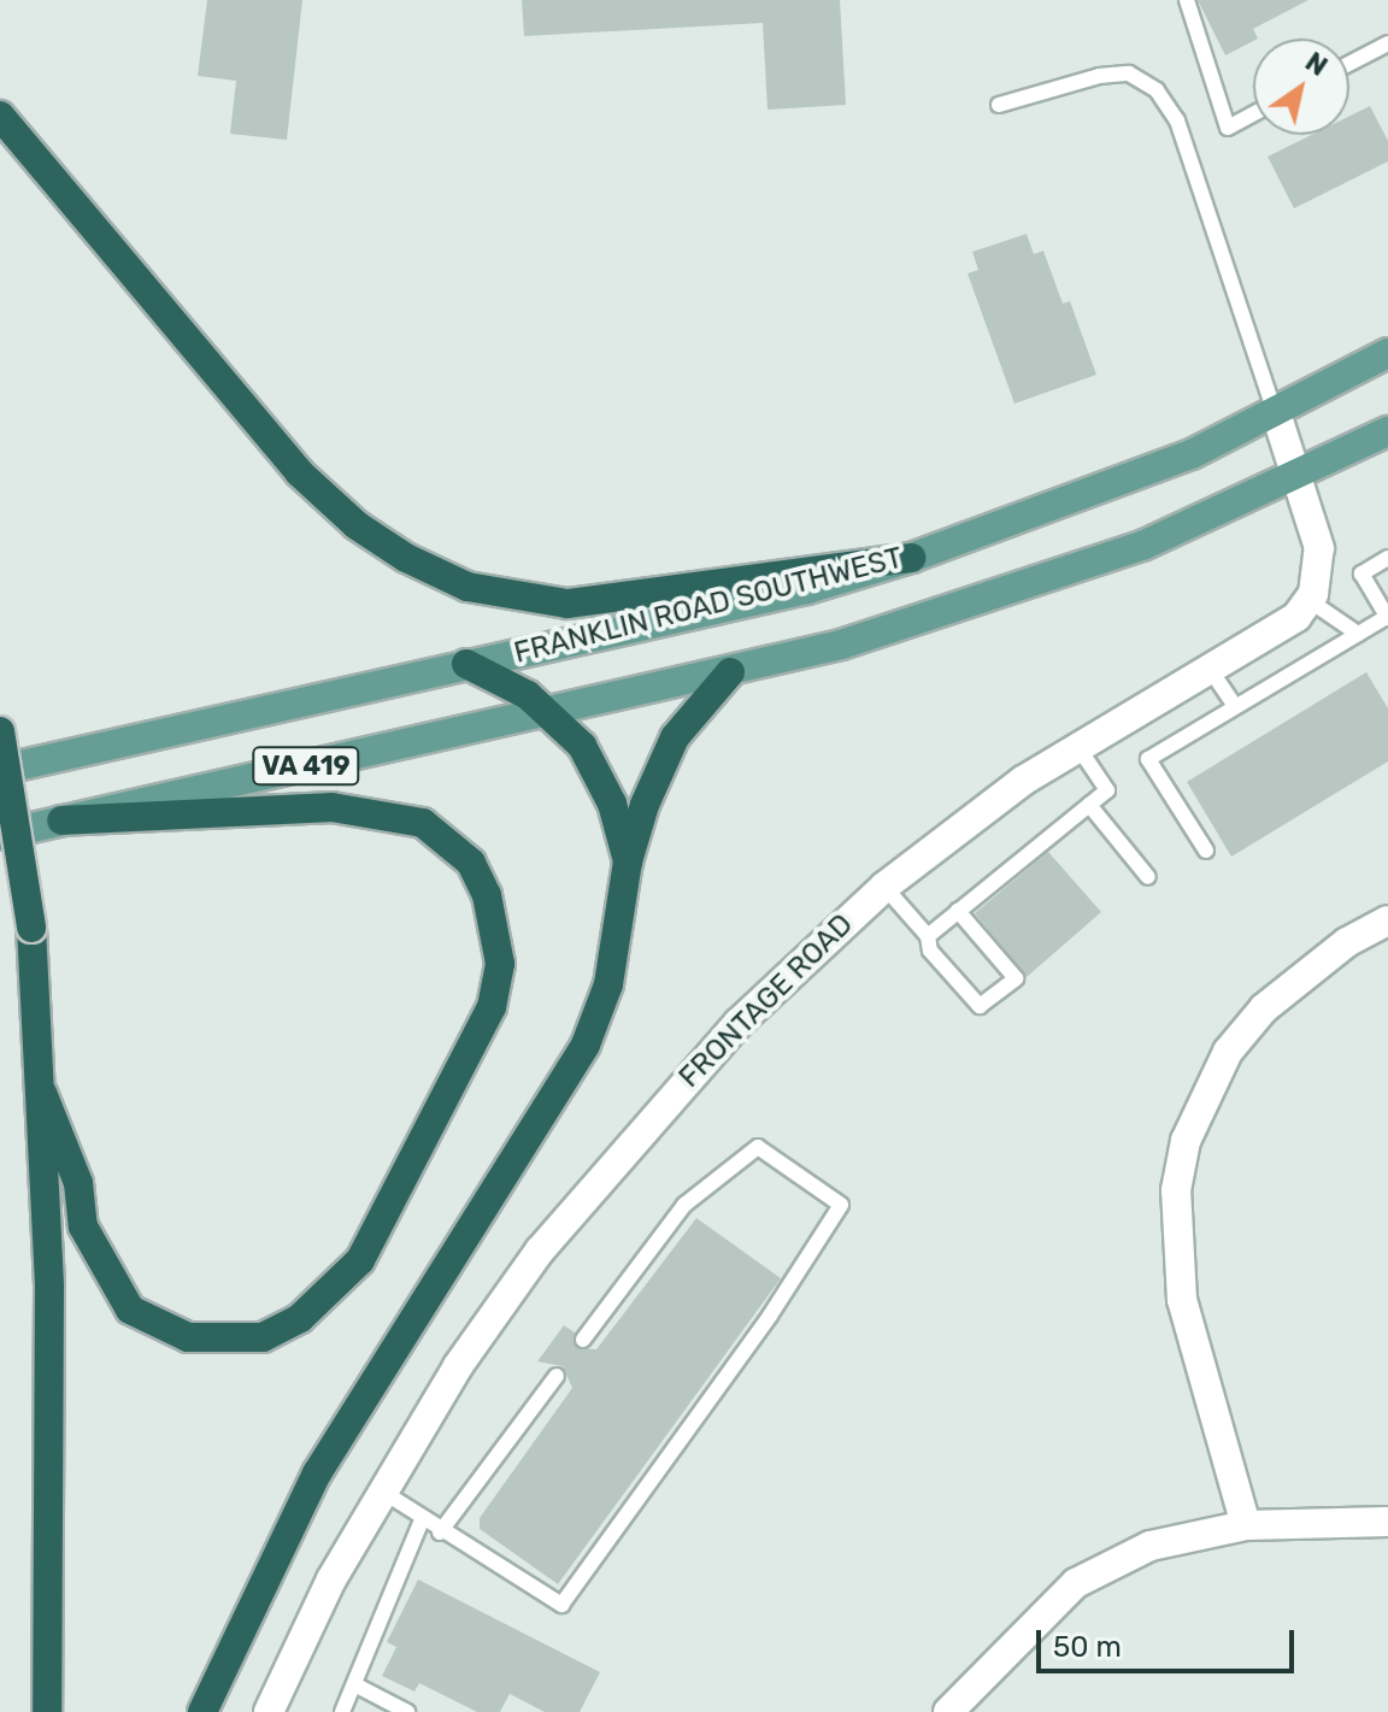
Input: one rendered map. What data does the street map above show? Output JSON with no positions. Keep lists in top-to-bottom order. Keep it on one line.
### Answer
{"streets":{"main road":["FRANKLIN ROAD SOUTHWEST","VA 419"],"street":["FRONTAGE ROAD"]},"scale_bar":"50 m","north":"top right"}
